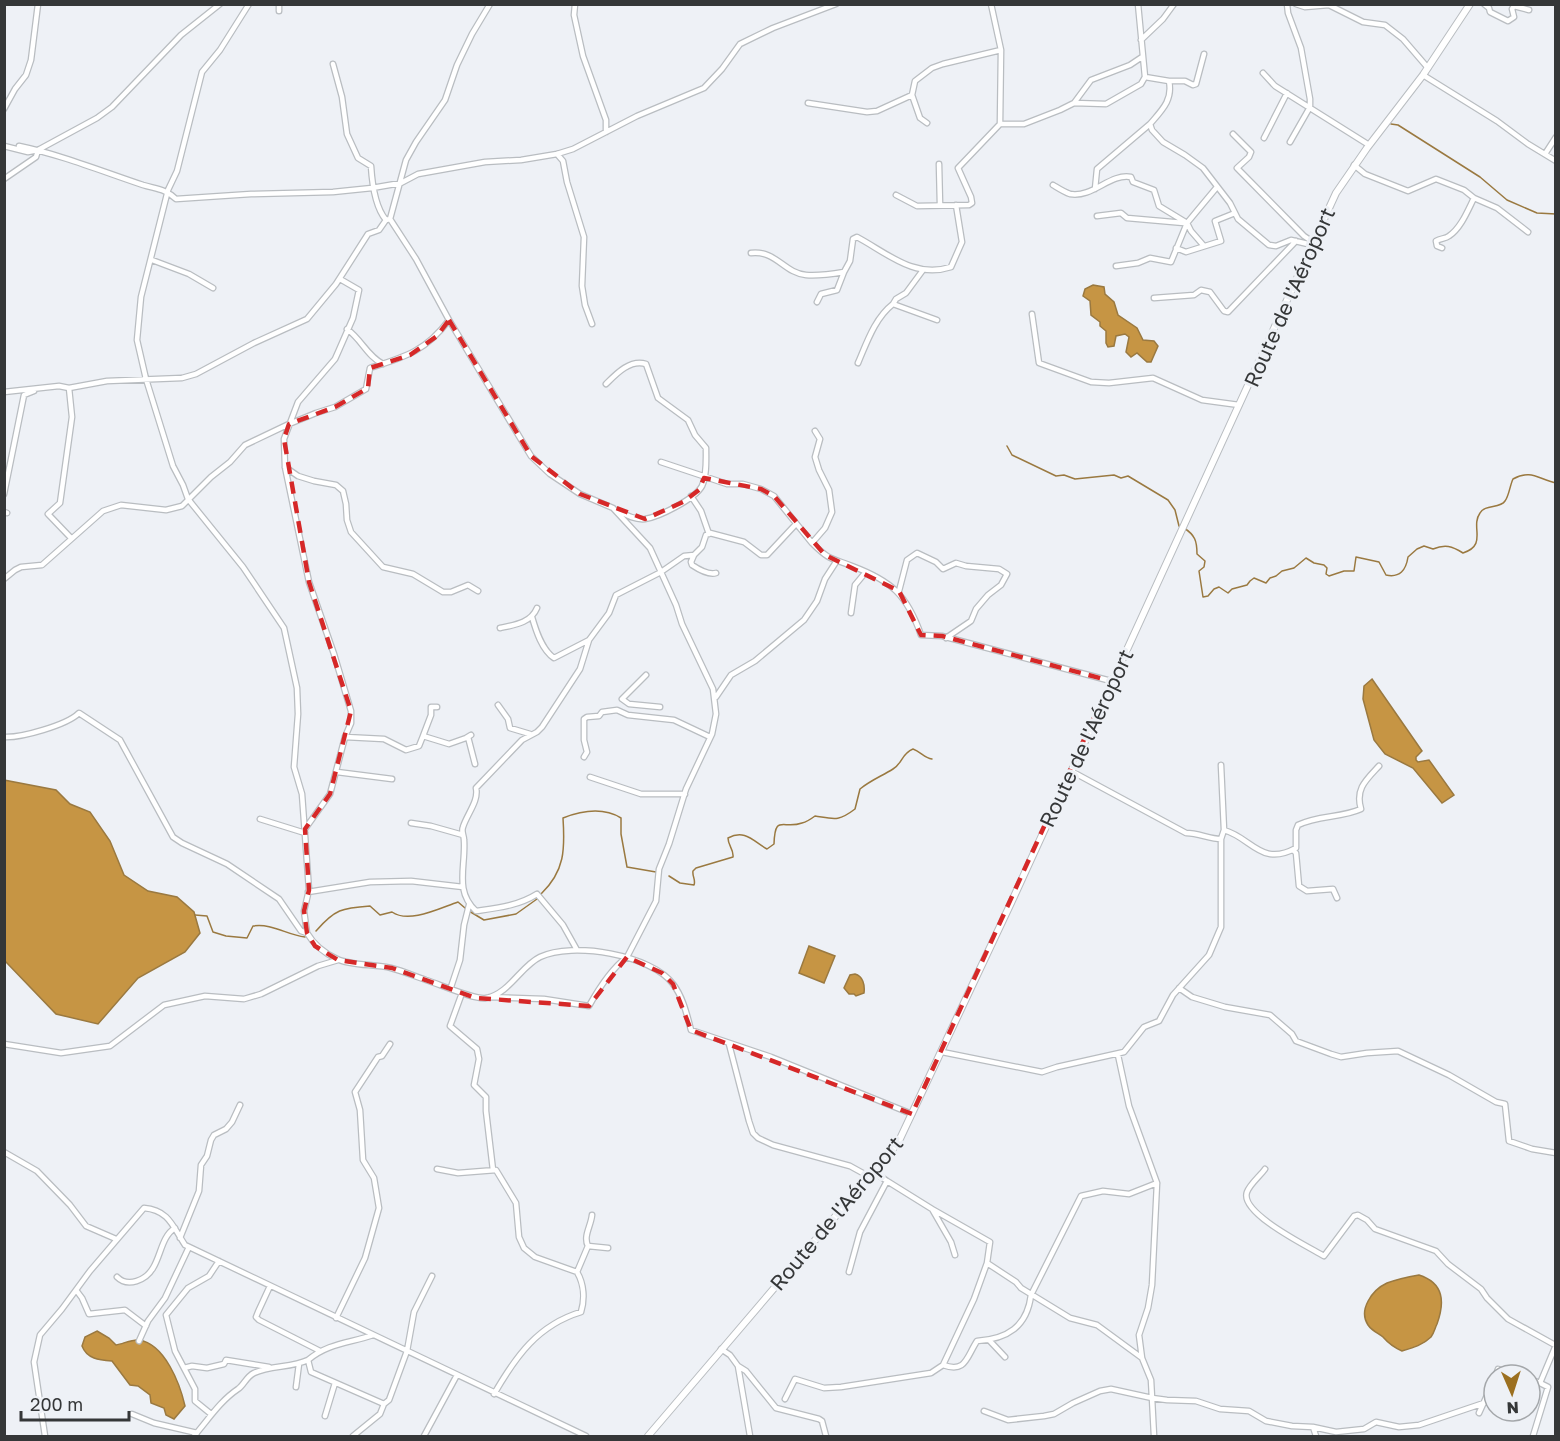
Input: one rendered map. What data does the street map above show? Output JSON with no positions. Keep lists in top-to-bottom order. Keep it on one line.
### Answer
{"streets":{"main road":["Route de l'Aéroport"]},"scale_bar":"200 m","north":"bottom"}
